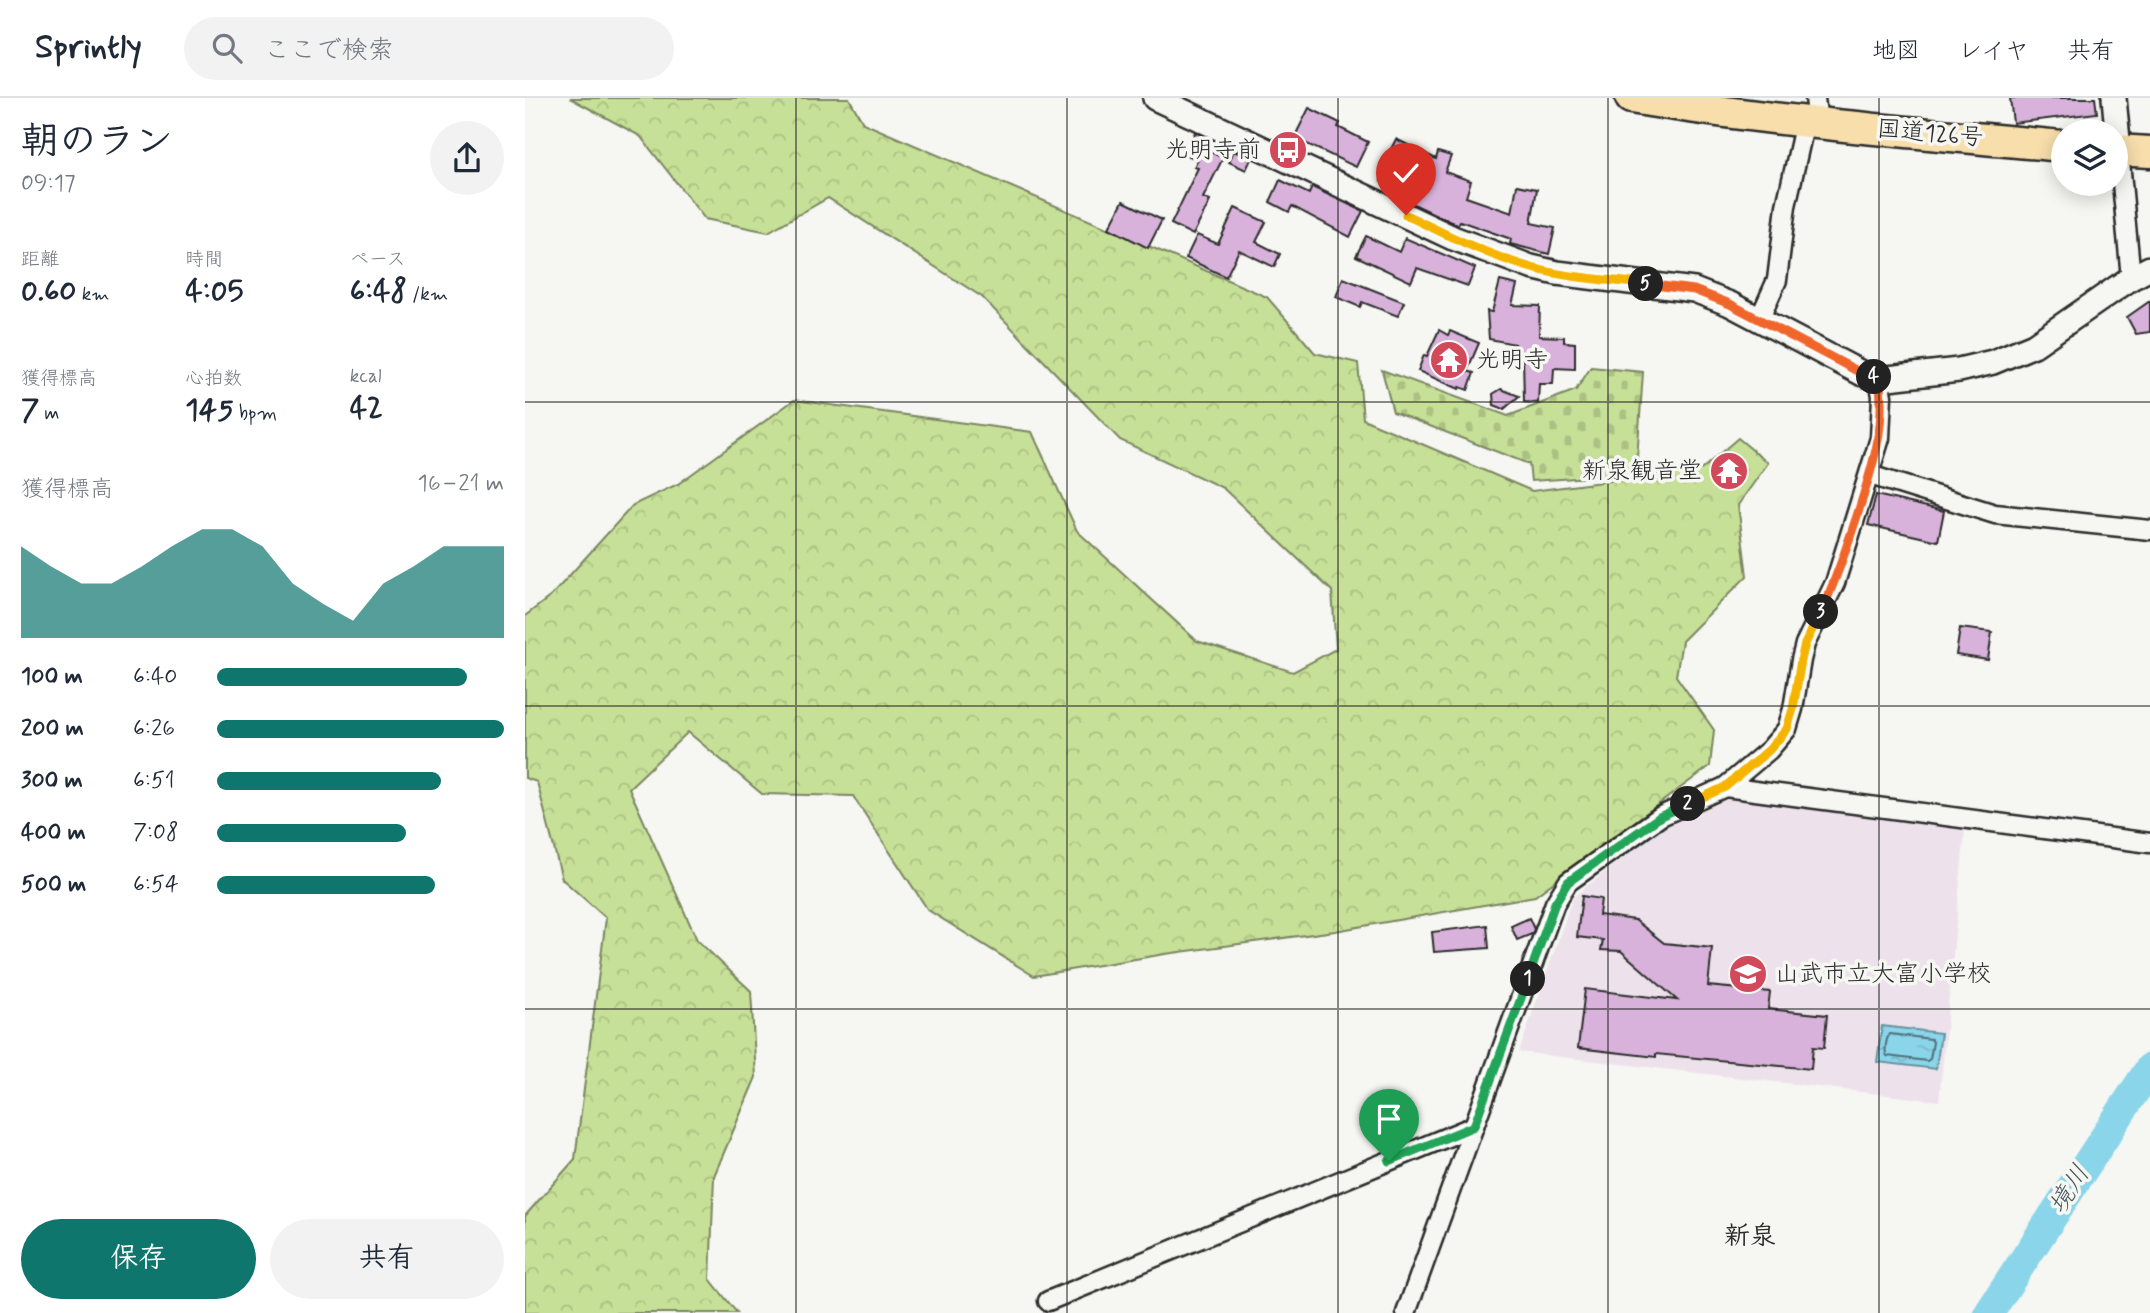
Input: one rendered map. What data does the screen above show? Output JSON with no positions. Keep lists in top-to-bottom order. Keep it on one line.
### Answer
{"streets":{"highway":["国道126号"]},"districts":["新泉"],"water":["境川"],"places":{"bus stop":["光明寺前"],"temple":["光明寺","新泉観音堂"],"school or university":["山武市立大富小学校"]},"page":{"header":"Sprintly","search":"ここで検索","nav":["地図","レイヤ","共有"],"heading":["朝のラン","09:17"],"stats":[["距離","0.60 km"],["時間","4:05"],["ペース","6:48 /km"],["獲得標高","7 m"],["心拍数","145 bpm"],["kcal","42"]],"pins":["5","4","3","2","1"],"chart":["獲得標高","16–21 m"],"list":[{"name":"100 m","note":"6:40"},{"name":"200 m","note":"6:26"},{"name":"300 m","note":"6:51"},{"name":"400 m","note":"7:08"},{"name":"500 m","note":"6:54"}],"buttons":["保存","共有"]}}
